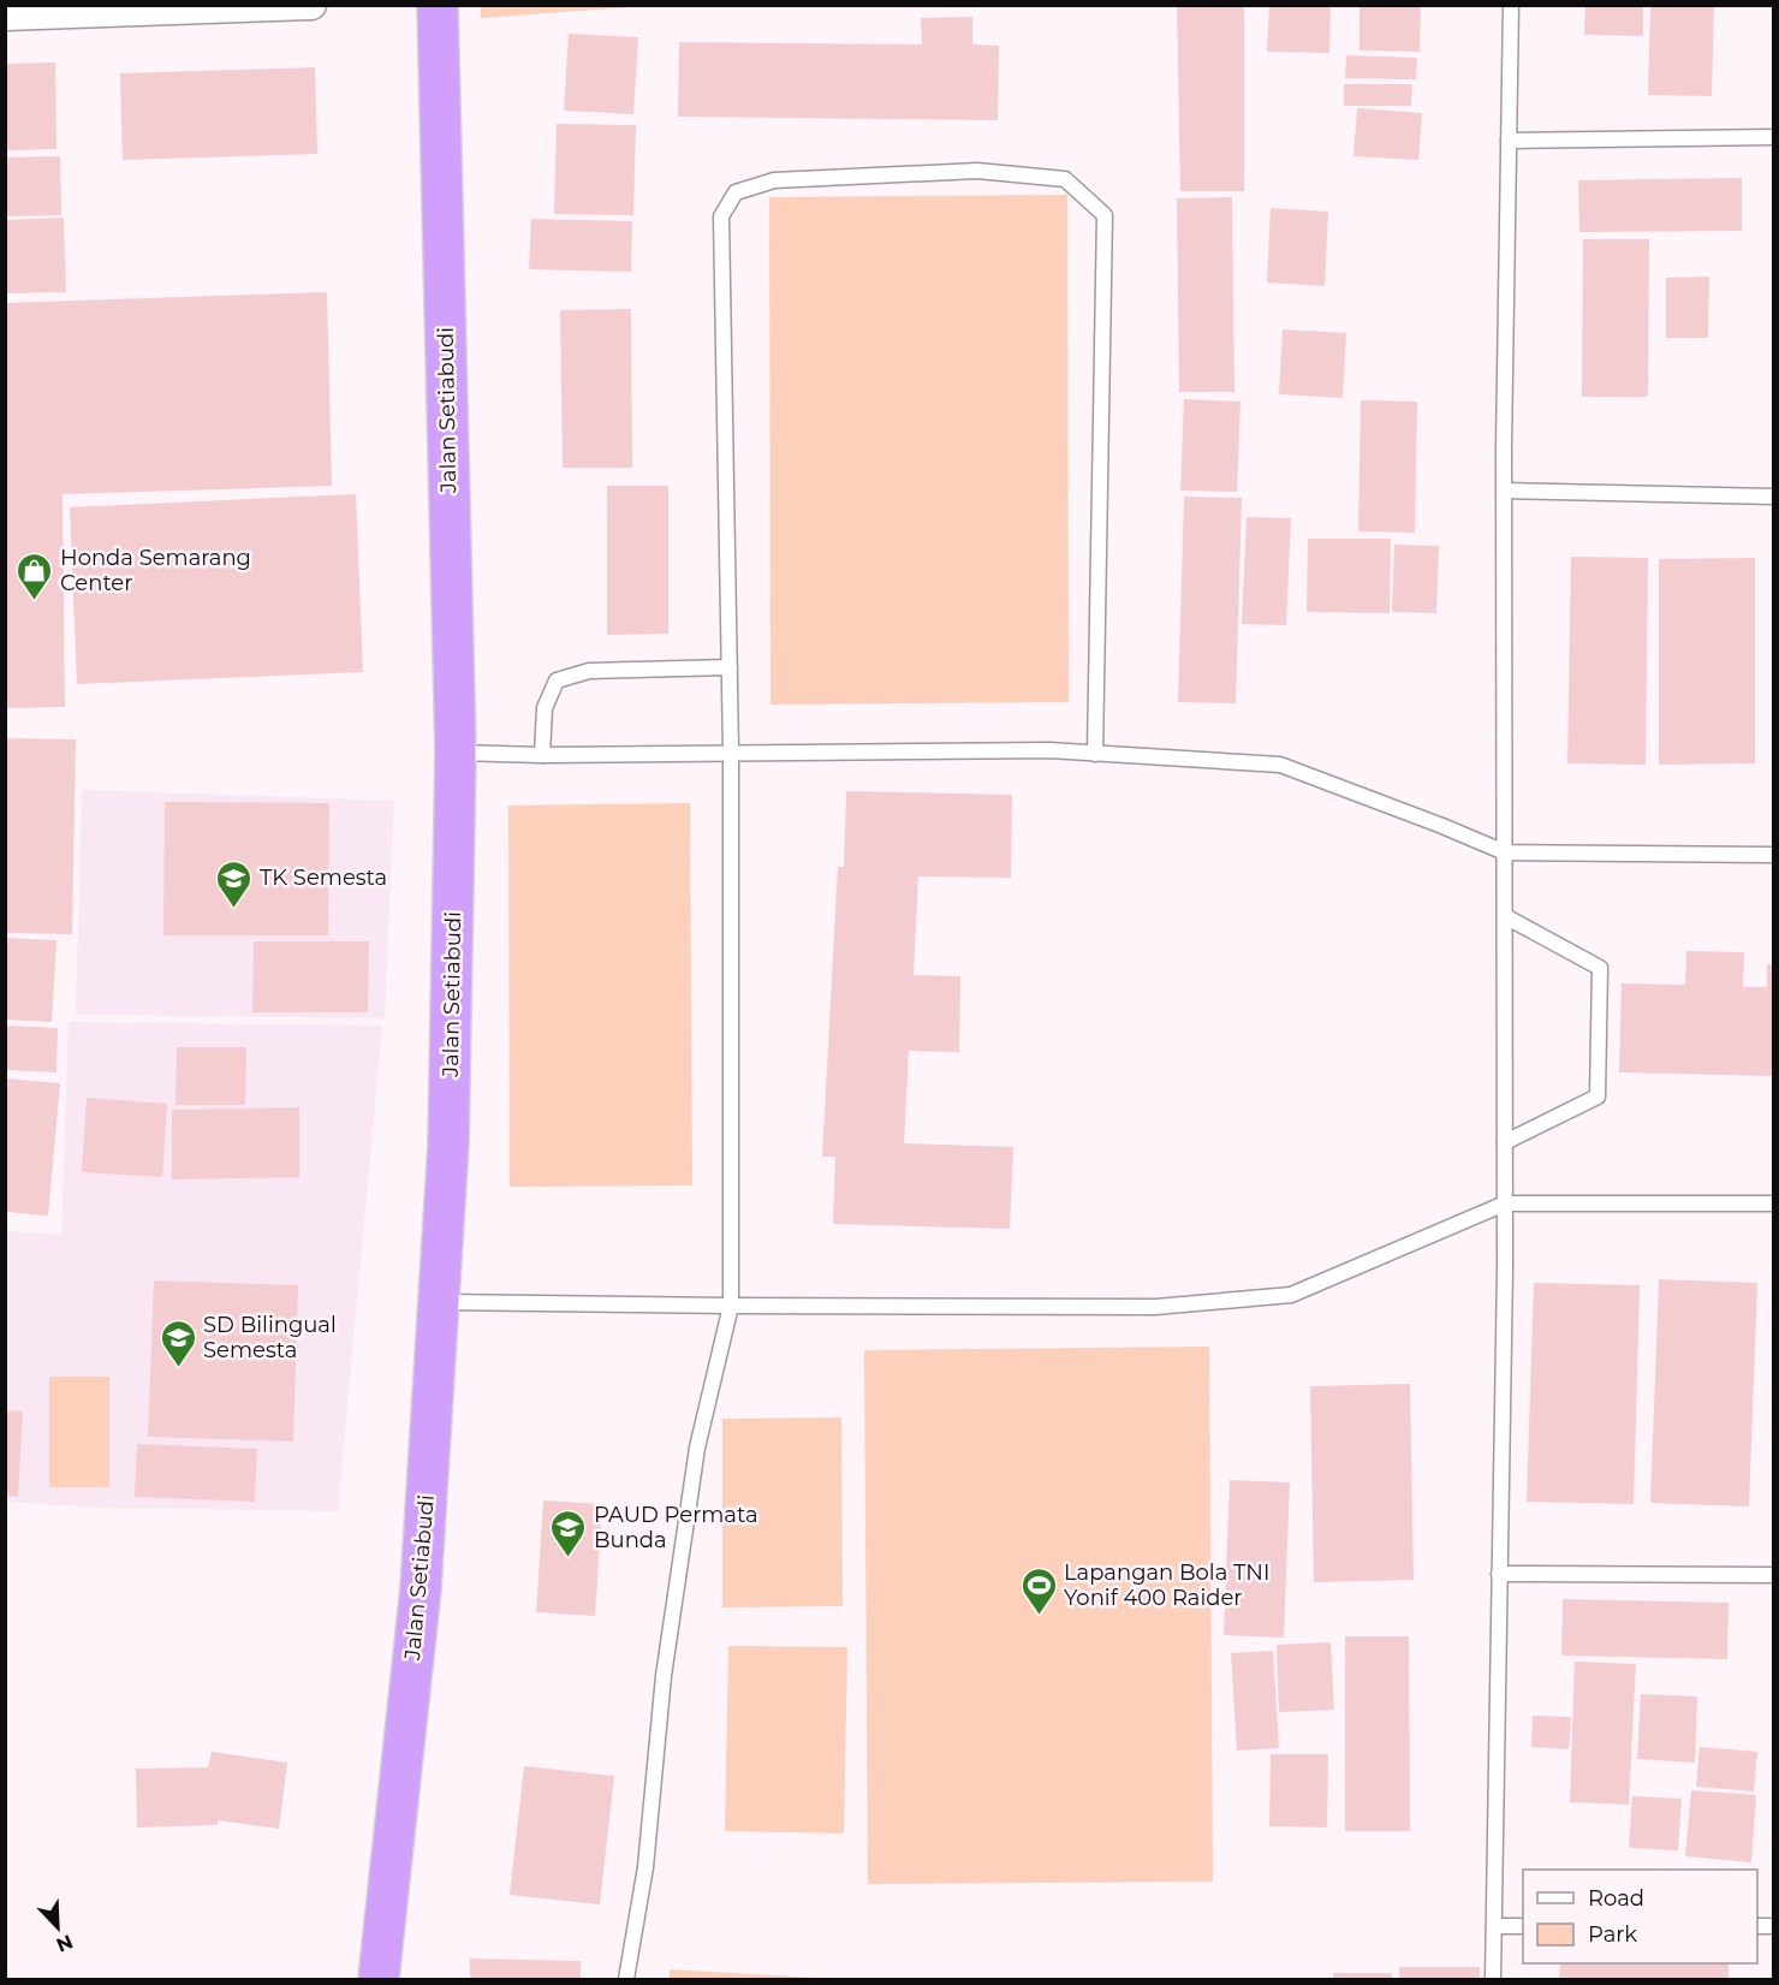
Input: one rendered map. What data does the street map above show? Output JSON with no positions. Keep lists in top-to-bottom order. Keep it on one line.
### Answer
{"streets":{"highway":["Jalan Setiabudi"]},"places":{"shop":["Honda Semarang Center"],"school or university":["TK Semesta","SD Bilingual Semesta","PAUD Permata Bunda"],"sports":["Lapangan Bola TNI Yonif 400 Raider"]},"legend":["Road","Park"],"north":"bottom right"}
